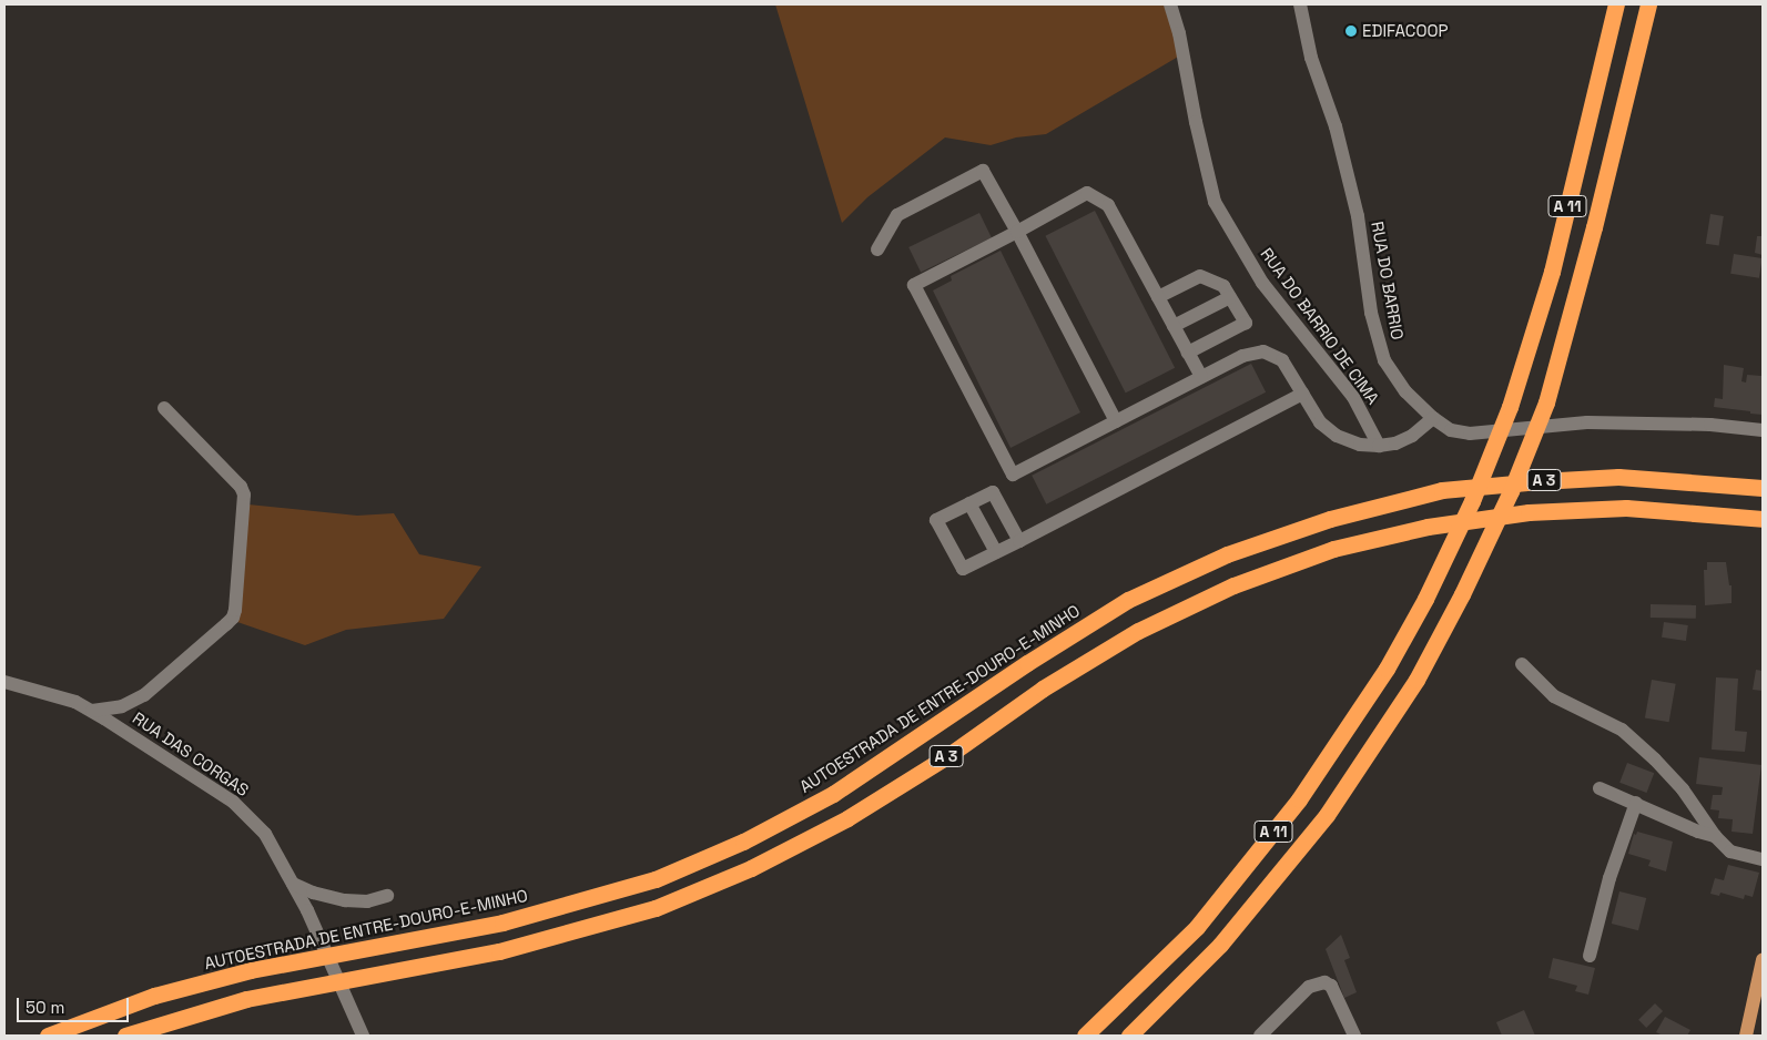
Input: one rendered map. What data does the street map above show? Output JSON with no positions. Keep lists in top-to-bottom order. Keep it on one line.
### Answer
{"streets":{"highway":["A 11","A 3","AUTOESTRADA DE ENTRE-DOURO-E-MINHO"],"street":["RUA DO BARRIO","RUA DO BARRIO DE CIMA","RUA DAS CORGAS"]},"places":["EDIFACOOP"],"scale_bar":"50 m"}
